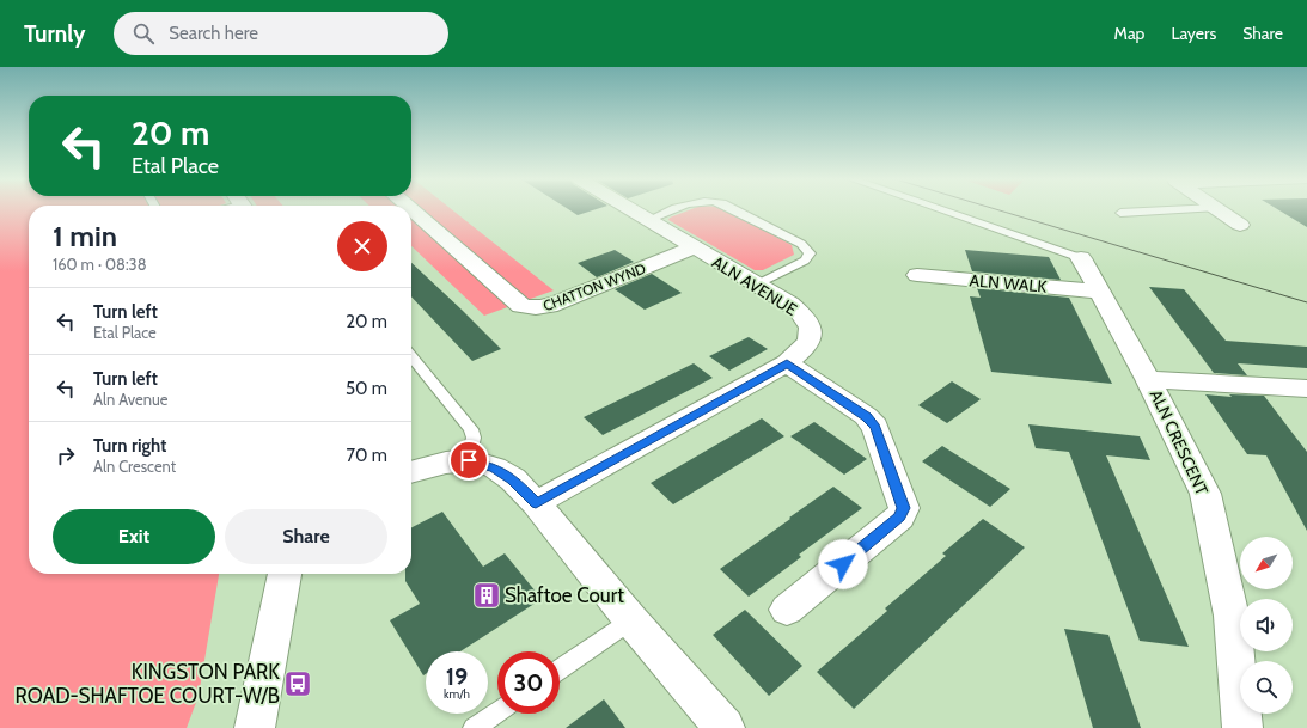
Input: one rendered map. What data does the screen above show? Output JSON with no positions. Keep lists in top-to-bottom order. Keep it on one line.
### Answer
{"streets":{"street":["ALN WALK","ALN AVENUE","CHATTON WYND","ALN CRESCENT"]},"crossings":[["ALN WALK","ALN CRESCENT"],["ALN AVENUE","CHATTON WYND"]],"places":{"building":["Shaftoe Court"],"bus stop":["KINGSTON PARK ROAD-SHAFTOE COURT-W/B"]},"north":"bottom left","page":{"header":"Turnly","search":"Search here","nav":["Map","Layers","Share"],"turn":["20 m","Etal Place"],"heading":["1 min","160 m · 08:38"],"list":[{"name":"Turn left","note":"Etal Place","value":"20 m"},{"name":"Turn left","note":"Aln Avenue","value":"50 m"},{"name":"Turn right","note":"Aln Crescent","value":"70 m"}],"buttons":["Exit","Share"],"speed":"19 km/h","limit":"30"}}
